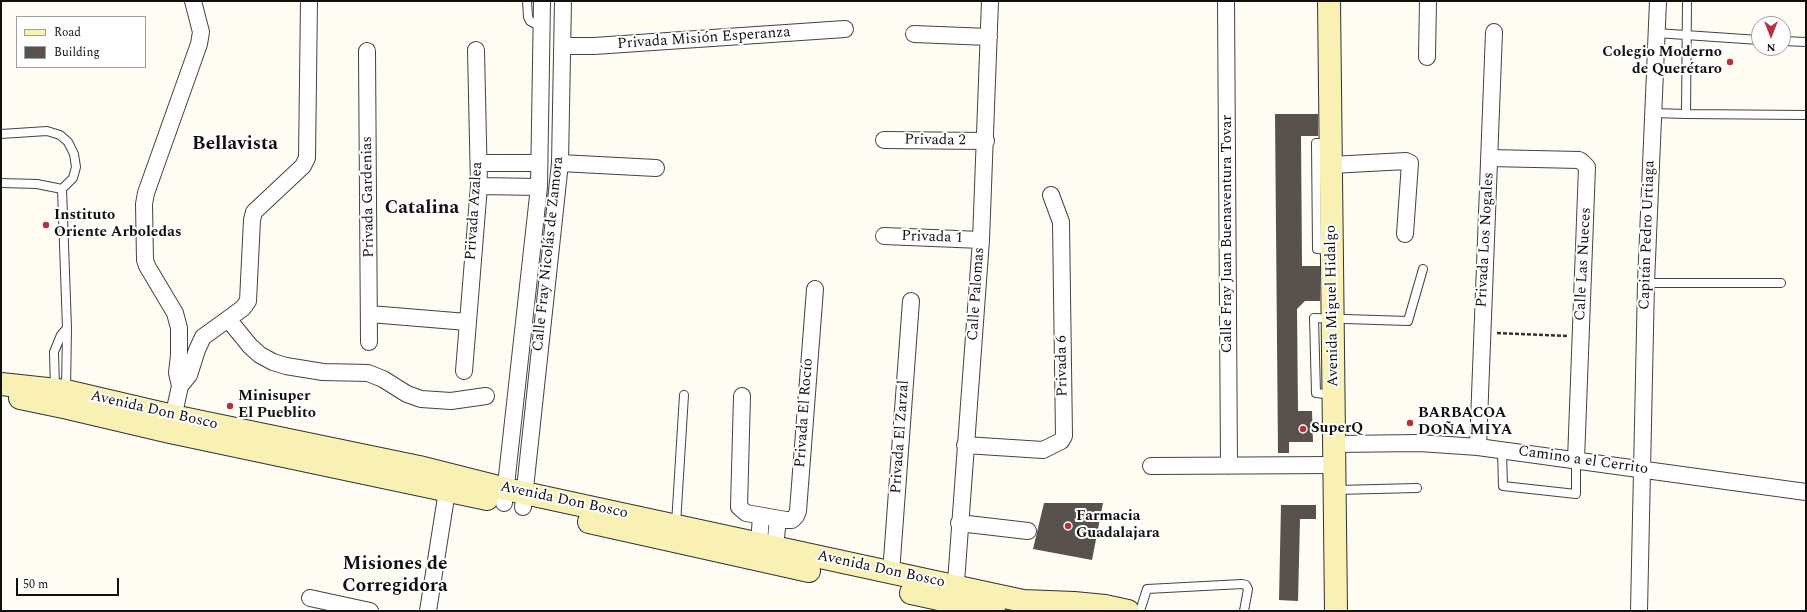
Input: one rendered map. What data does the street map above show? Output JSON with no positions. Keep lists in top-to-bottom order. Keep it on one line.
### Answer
{"streets":{"street":["Privada Misión Esperanza","Privada 2","Privada Gardenias","Privada Azalea","Calle Fray Juan Buenaventura Tovar","Capitán Pedro Urtiaga","Privada 1","Privada Los Nogales","Calle Fray Nicolás de Zamora","Calle Las Nueces","Calle Palomas","Avenida Miguel Hidalgo","Privada 6","Avenida Don Bosco","Privada El Rocío","Privada El Zarzal","Camino a el Cerrito"]},"crossings":[["Privada Misión Esperanza","Calle Fray Nicolás de Zamora"],["Privada 2","Calle Palomas"],["Calle Fray Juan Buenaventura Tovar","Camino a el Cerrito"],["Capitán Pedro Urtiaga","Camino a el Cerrito"],["Privada 1","Calle Palomas"],["Privada Los Nogales","Calle Las Nueces"],["Privada Los Nogales","Camino a el Cerrito"],["Calle Fray Nicolás de Zamora","Avenida Don Bosco"],["Calle Las Nueces","Camino a el Cerrito"],["Calle Palomas","Privada 6"],["Calle Palomas","Avenida Don Bosco"],["Avenida Miguel Hidalgo","Camino a el Cerrito"],["Avenida Don Bosco","Privada El Zarzal"]],"districts":["Bellavista","Catalina","Misiones de Corregidora"],"places":["Colegio Moderno de Querétaro","Instituto Oriente Arboledas","Minisuper El Pueblito","BARBACOA DOÑA MIYA","SuperQ","Farmacia Guadalajara"],"legend":["Road","Building"],"scale_bar":"50 m","north":"bottom"}
